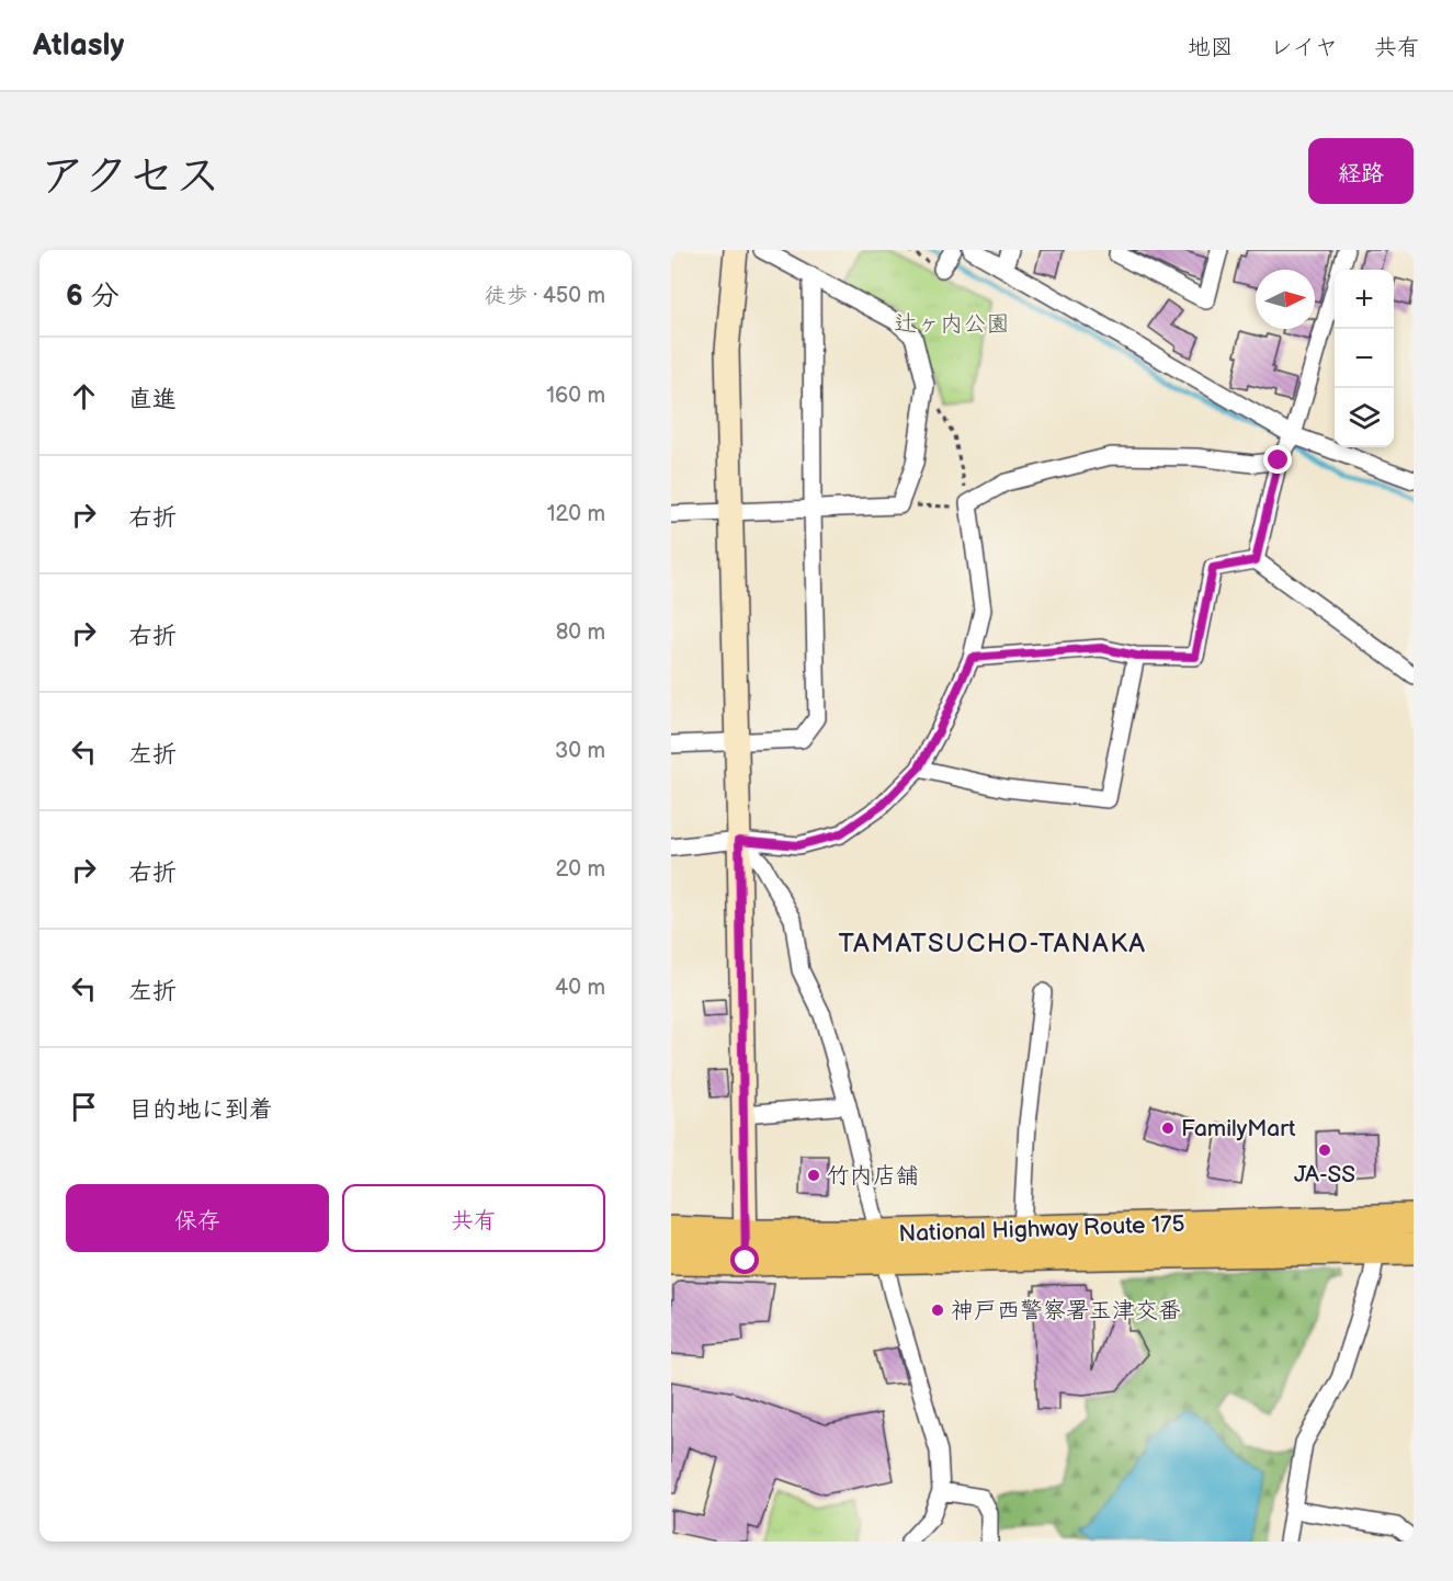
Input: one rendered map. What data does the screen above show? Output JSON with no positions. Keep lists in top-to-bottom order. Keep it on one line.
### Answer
{"streets":{"highway":["National Highway Route 175"]},"districts":["TAMATSUCHO-TANAKA"],"parks":["辻ヶ内公園"],"places":["FamilyMart","JA-SS","竹内店舗","神戸西警察署玉津交番"],"north":"right","page":{"header":"Atlasly","nav":["地図","レイヤ","共有"],"title":"アクセス","buttons":["経路",["保存","共有"]],"heading":["6 分","徒歩 · 450 m"],"map_buttons":["+","−"],"list":[["直進","160 m"],["右折","120 m"],["右折","80 m"],["左折","30 m"],["右折","20 m"],["左折","40 m"],"目的地に到着"]}}
